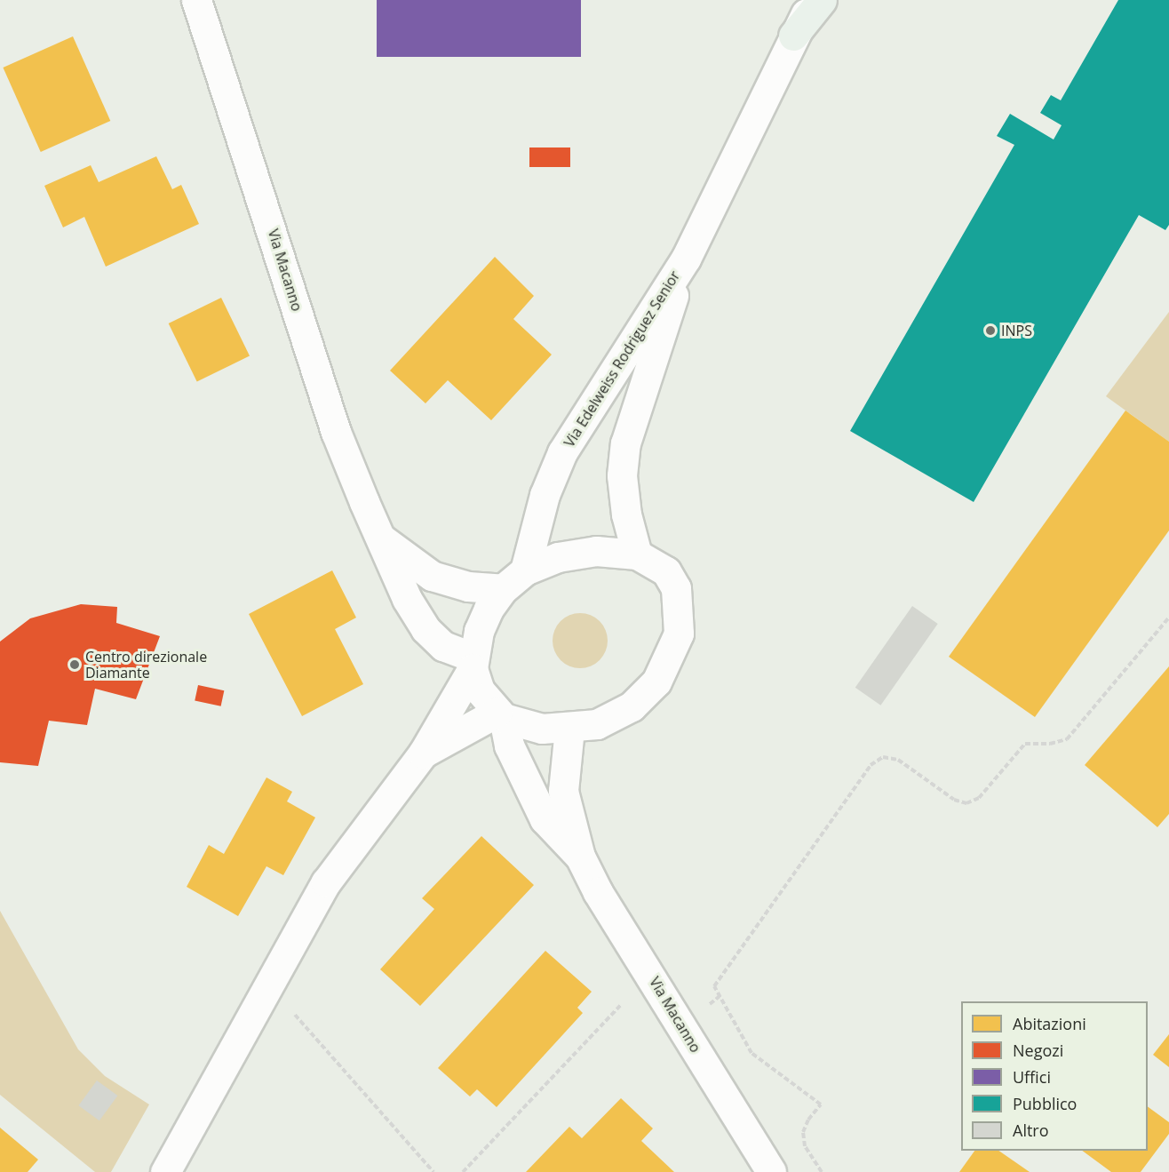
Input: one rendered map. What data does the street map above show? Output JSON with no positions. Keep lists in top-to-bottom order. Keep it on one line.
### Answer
{"streets":{"street":["Via Macanno","Via Edelweiss Rodriguez Senior"]},"places":["INPS","Centro direzionale Diamante"],"legend":["Abitazioni","Negozi","Uffici","Pubblico","Altro"]}
